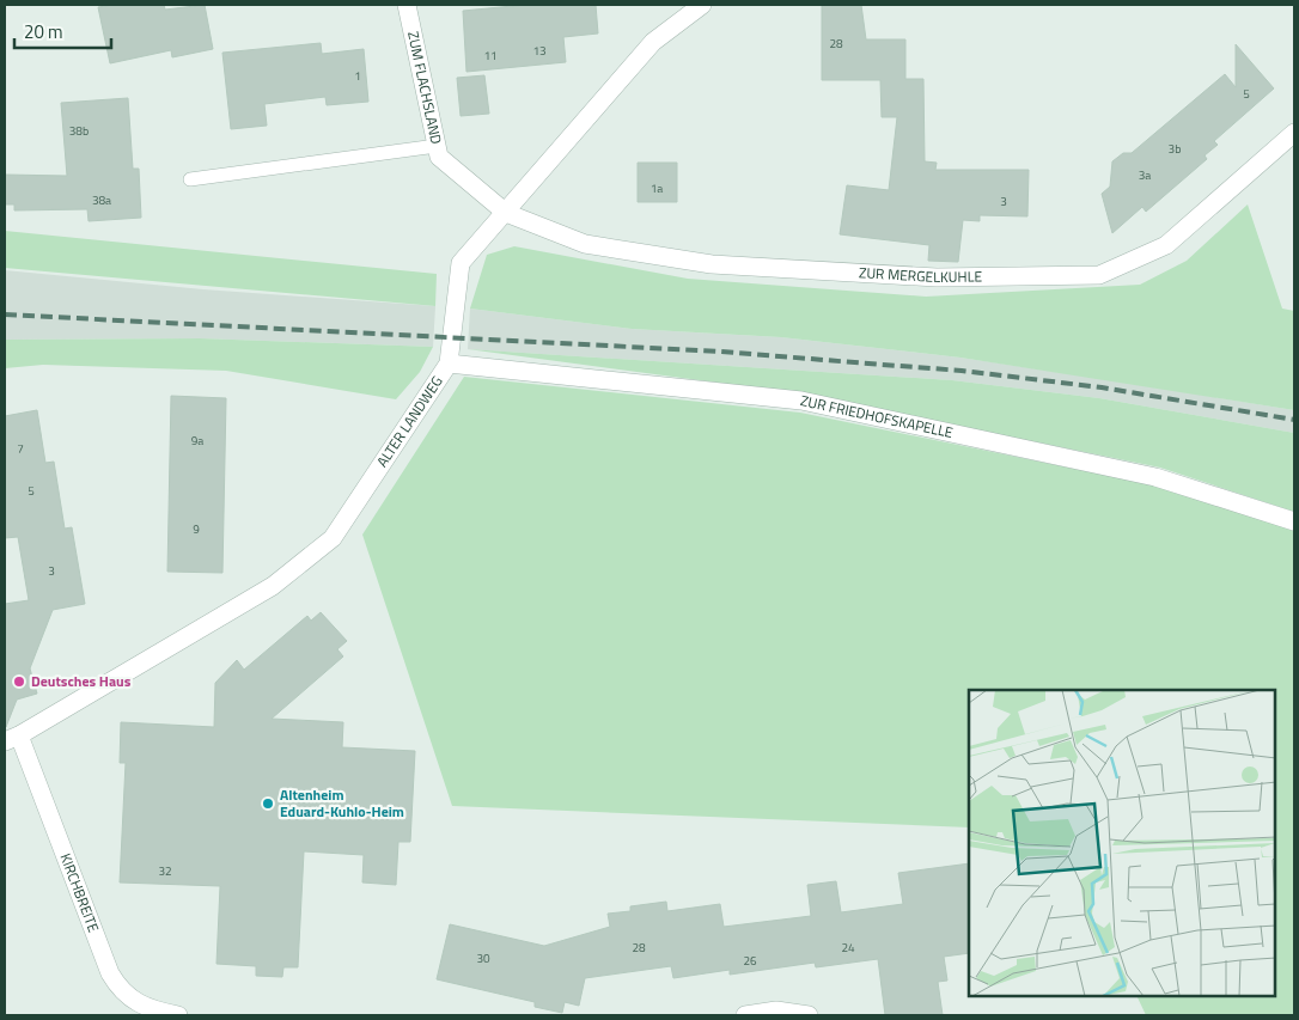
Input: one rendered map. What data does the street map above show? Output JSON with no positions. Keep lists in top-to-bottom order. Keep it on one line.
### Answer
{"streets":{"street":["ZUM FLACHSLAND","ZUR MERGELKUHLE","ZUR FRIEDHOFSKAPELLE","ALTER LANDWEG","KIRCHBREITE"]},"crossings":[["ZUM FLACHSLAND","ZUR MERGELKUHLE"],["ZUM FLACHSLAND","ALTER LANDWEG"],["ZUR MERGELKUHLE","ALTER LANDWEG"],["ZUR FRIEDHOFSKAPELLE","ALTER LANDWEG"],["ALTER LANDWEG","KIRCHBREITE"]],"places":["Deutsches Haus","Altenheim Eduard-Kuhlo-Heim"],"house_numbers":["28","13","11","1","5","38b","3b","3a","1a","38a","3","9a","7","5","9","3","32","28","24","30","26"],"scale_bar":"20 m"}
